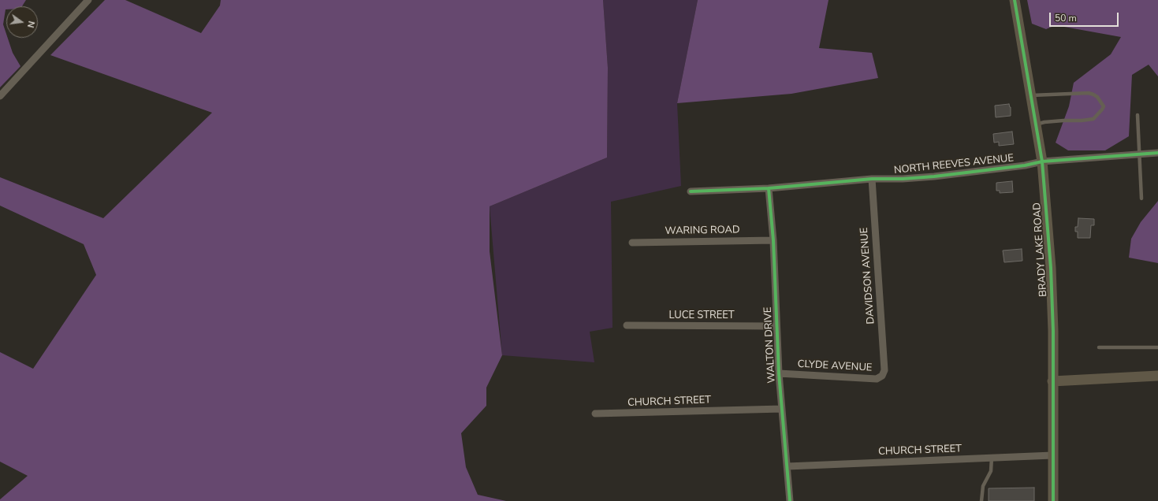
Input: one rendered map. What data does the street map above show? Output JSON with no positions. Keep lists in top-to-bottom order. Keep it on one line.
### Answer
{"streets":{"street":["NORTH REEVES AVENUE","WARING ROAD","BRADY LAKE ROAD","DAVIDSON AVENUE","LUCE STREET","WALTON DRIVE","CLYDE AVENUE","CHURCH STREET"]},"crossings":[["NORTH REEVES AVENUE","BRADY LAKE ROAD"],["NORTH REEVES AVENUE","DAVIDSON AVENUE"],["NORTH REEVES AVENUE","WALTON DRIVE"],["WARING ROAD","WALTON DRIVE"],["BRADY LAKE ROAD","CHURCH STREET"],["DAVIDSON AVENUE","CLYDE AVENUE"],["LUCE STREET","WALTON DRIVE"],["WALTON DRIVE","CLYDE AVENUE"],["WALTON DRIVE","CHURCH STREET"]],"scale_bar":"50 m","north":"right"}
